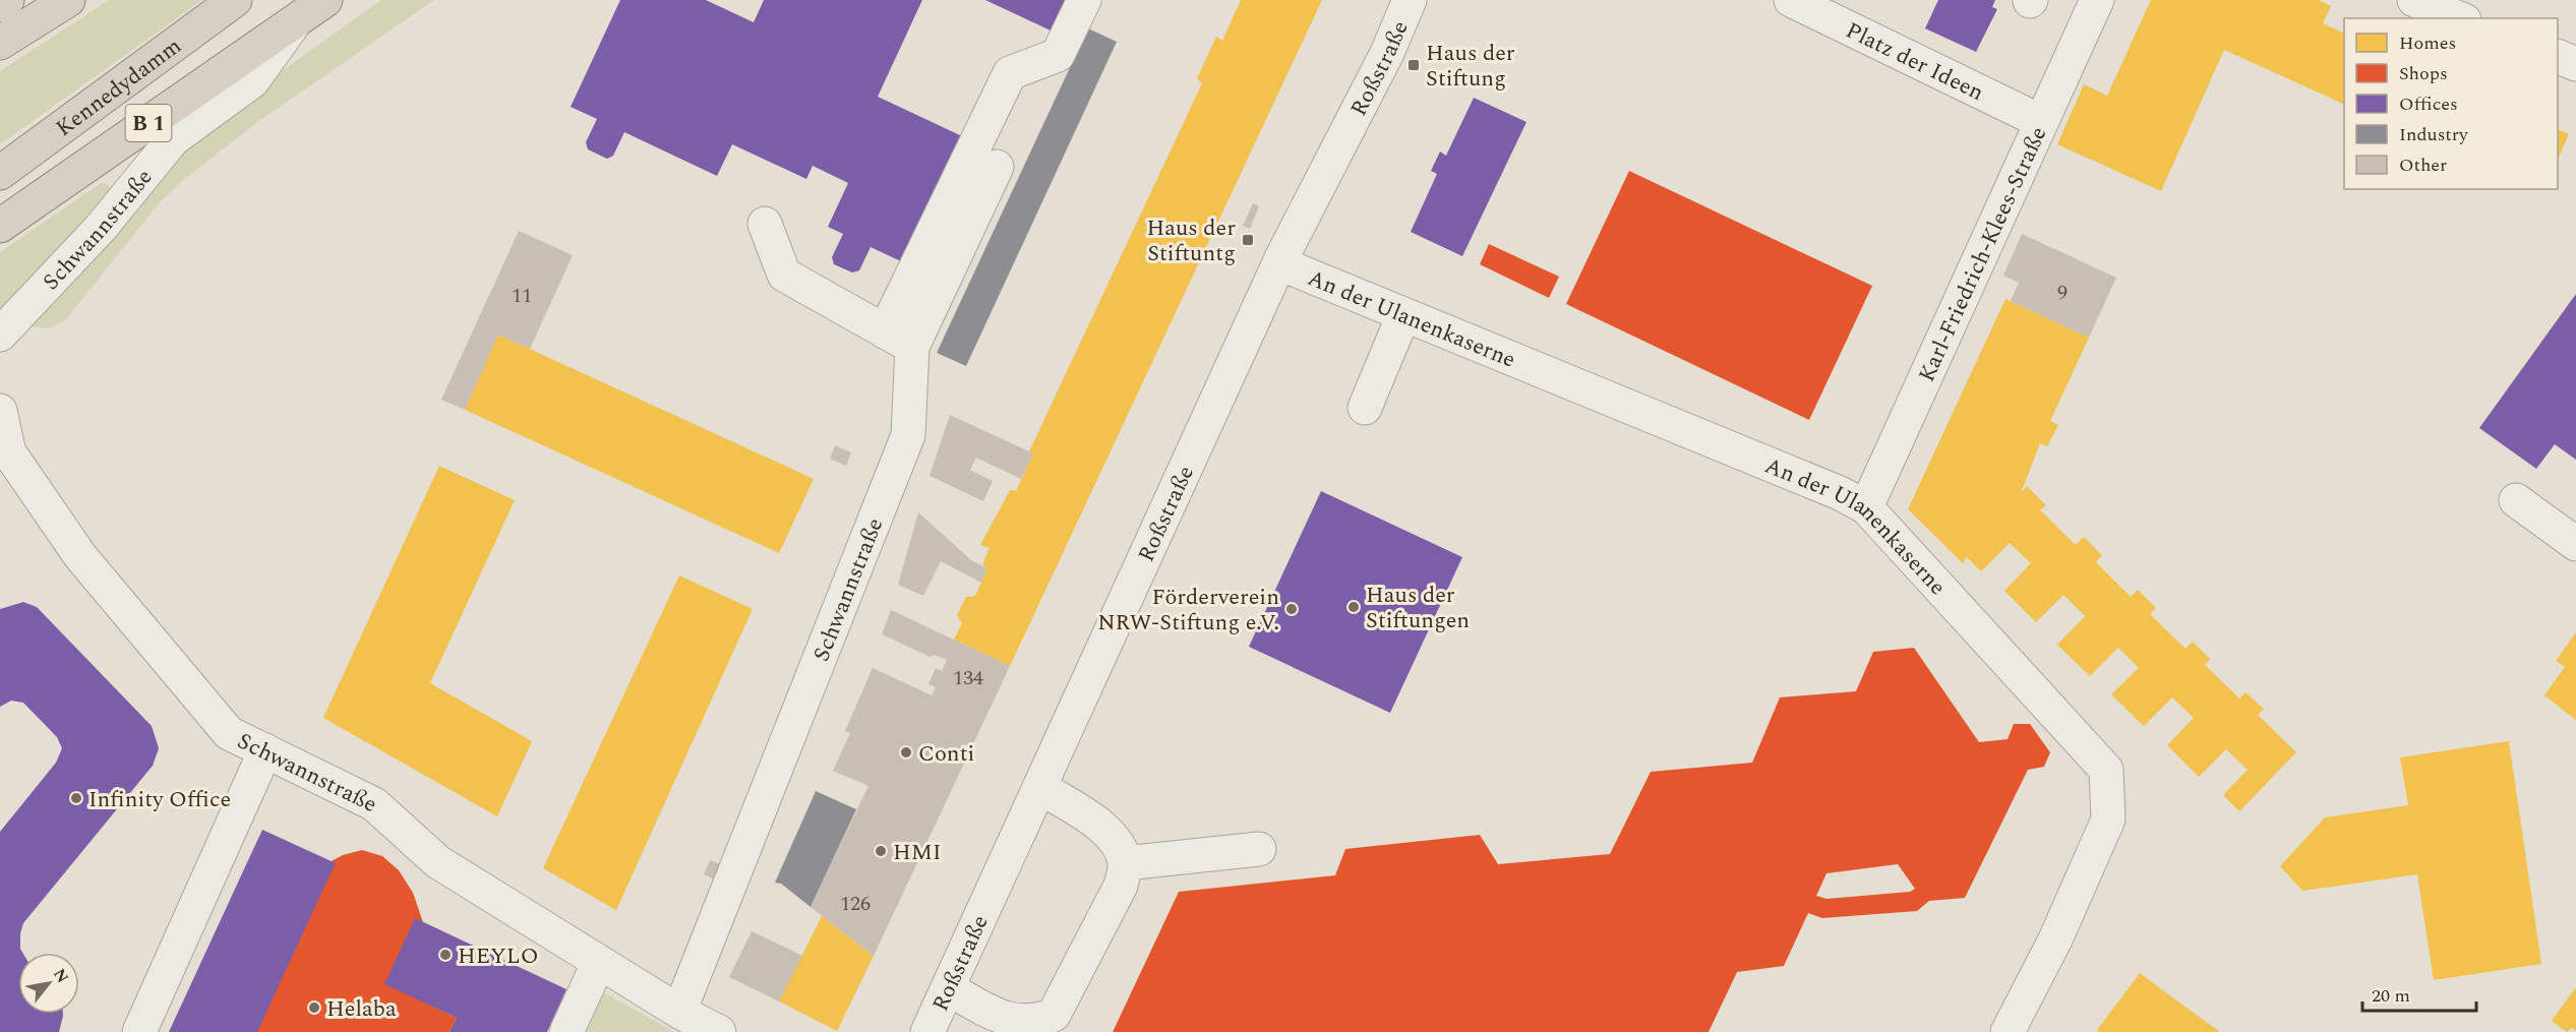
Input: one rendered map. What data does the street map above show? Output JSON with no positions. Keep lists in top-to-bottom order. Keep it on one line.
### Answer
{"streets":{"highway":["Kennedydamm","B 1"],"street":["Platz der Ideen","Roßstraße","Schwannstraße","Karl-Friedrich-Klees-Straße","An der Ulanenkaserne"]},"crossings":[["Platz der Ideen","Karl-Friedrich-Klees-Straße"],["Roßstraße","An der Ulanenkaserne"],["Kennedydamm","Schwannstraße"],["Karl-Friedrich-Klees-Straße","An der Ulanenkaserne"]],"places":{"transit":["Haus der Stiftung","Haus der Stiftuntg"],"other":["Haus der Stiftungen","Förderverein NRW-Stiftung e.V.","Conti","Infinity Office","HMI","HEYLO","Helaba"]},"house_numbers":["9","11","134","126"],"legend":["Homes","Shops","Offices","Industry","Other"],"scale_bar":"20 m","north":"top right"}
